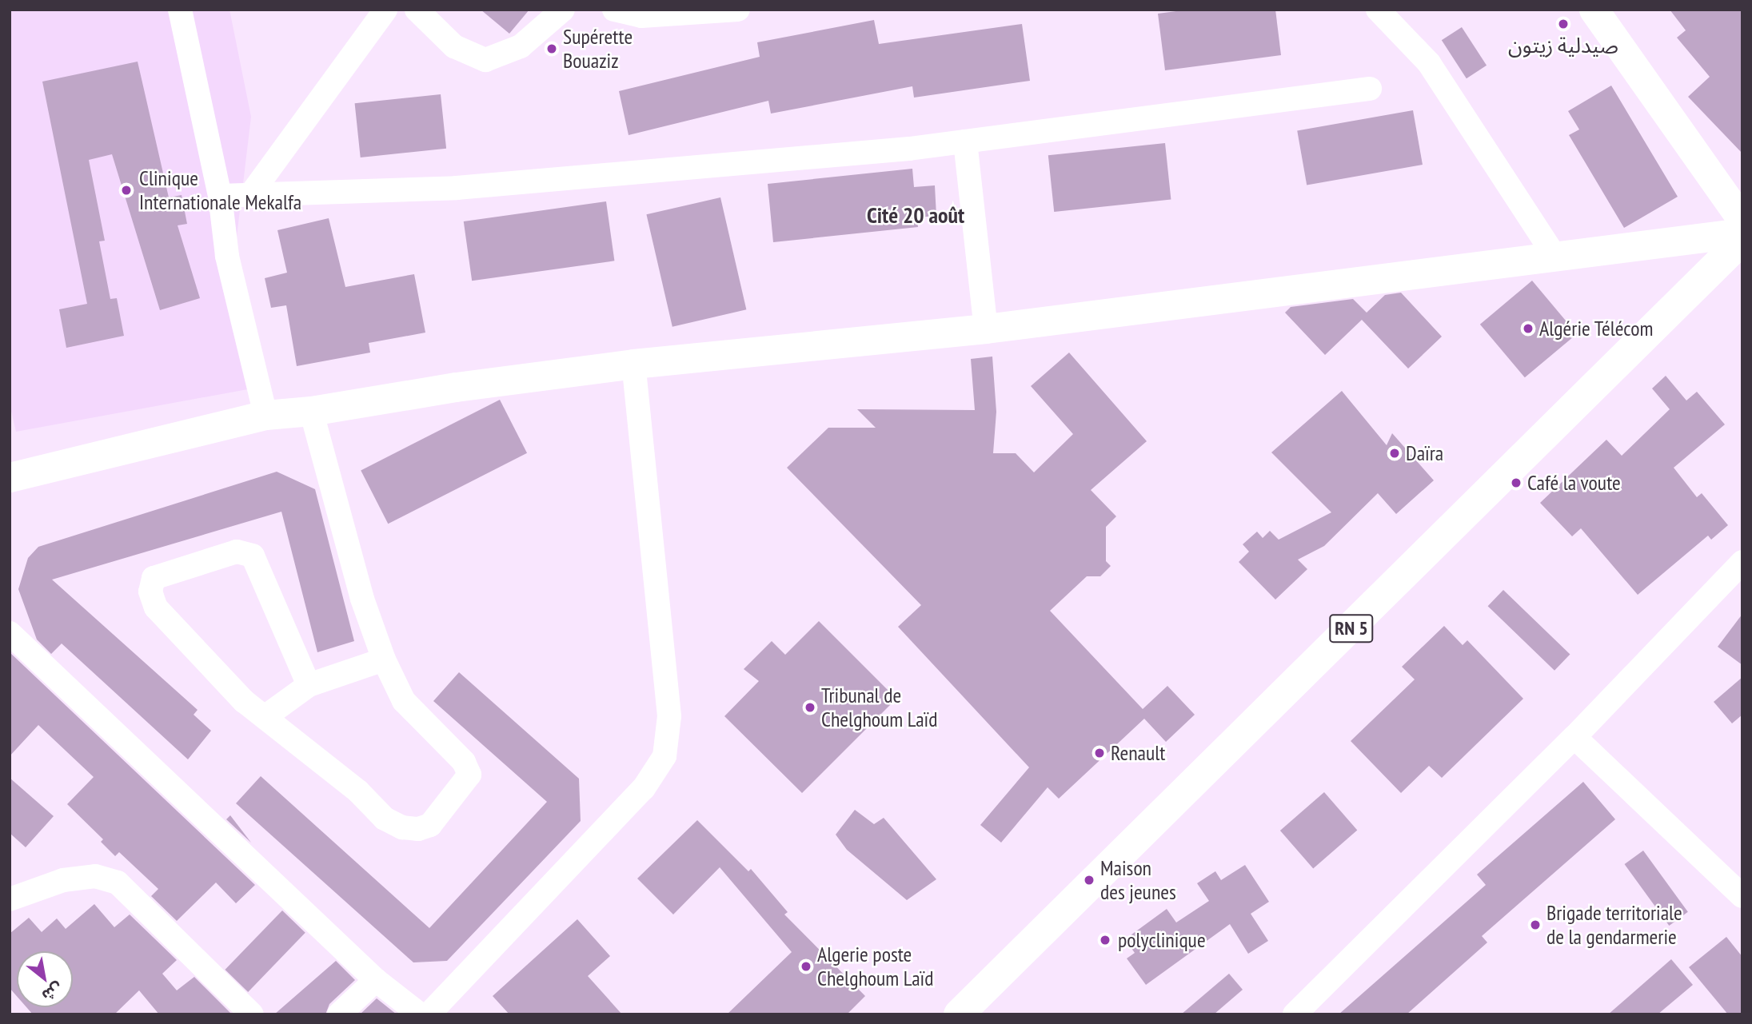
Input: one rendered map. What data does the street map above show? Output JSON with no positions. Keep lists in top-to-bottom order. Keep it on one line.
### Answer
{"streets":{"main road":["RN 5"]},"districts":["Cité 20 août"],"places":["صيدلية زيتون","Supérette Bouaziz","Clinique Internationale Mekalfa","Algérie Télécom","Daïra","Café la voute","Tribunal de Chelghoum Laïd","Renault","Maison des jeunes","Brigade territoriale de la gendarmerie","polyclinique","Algerie poste Chelghoum Laïd"],"north":"bottom right"}
